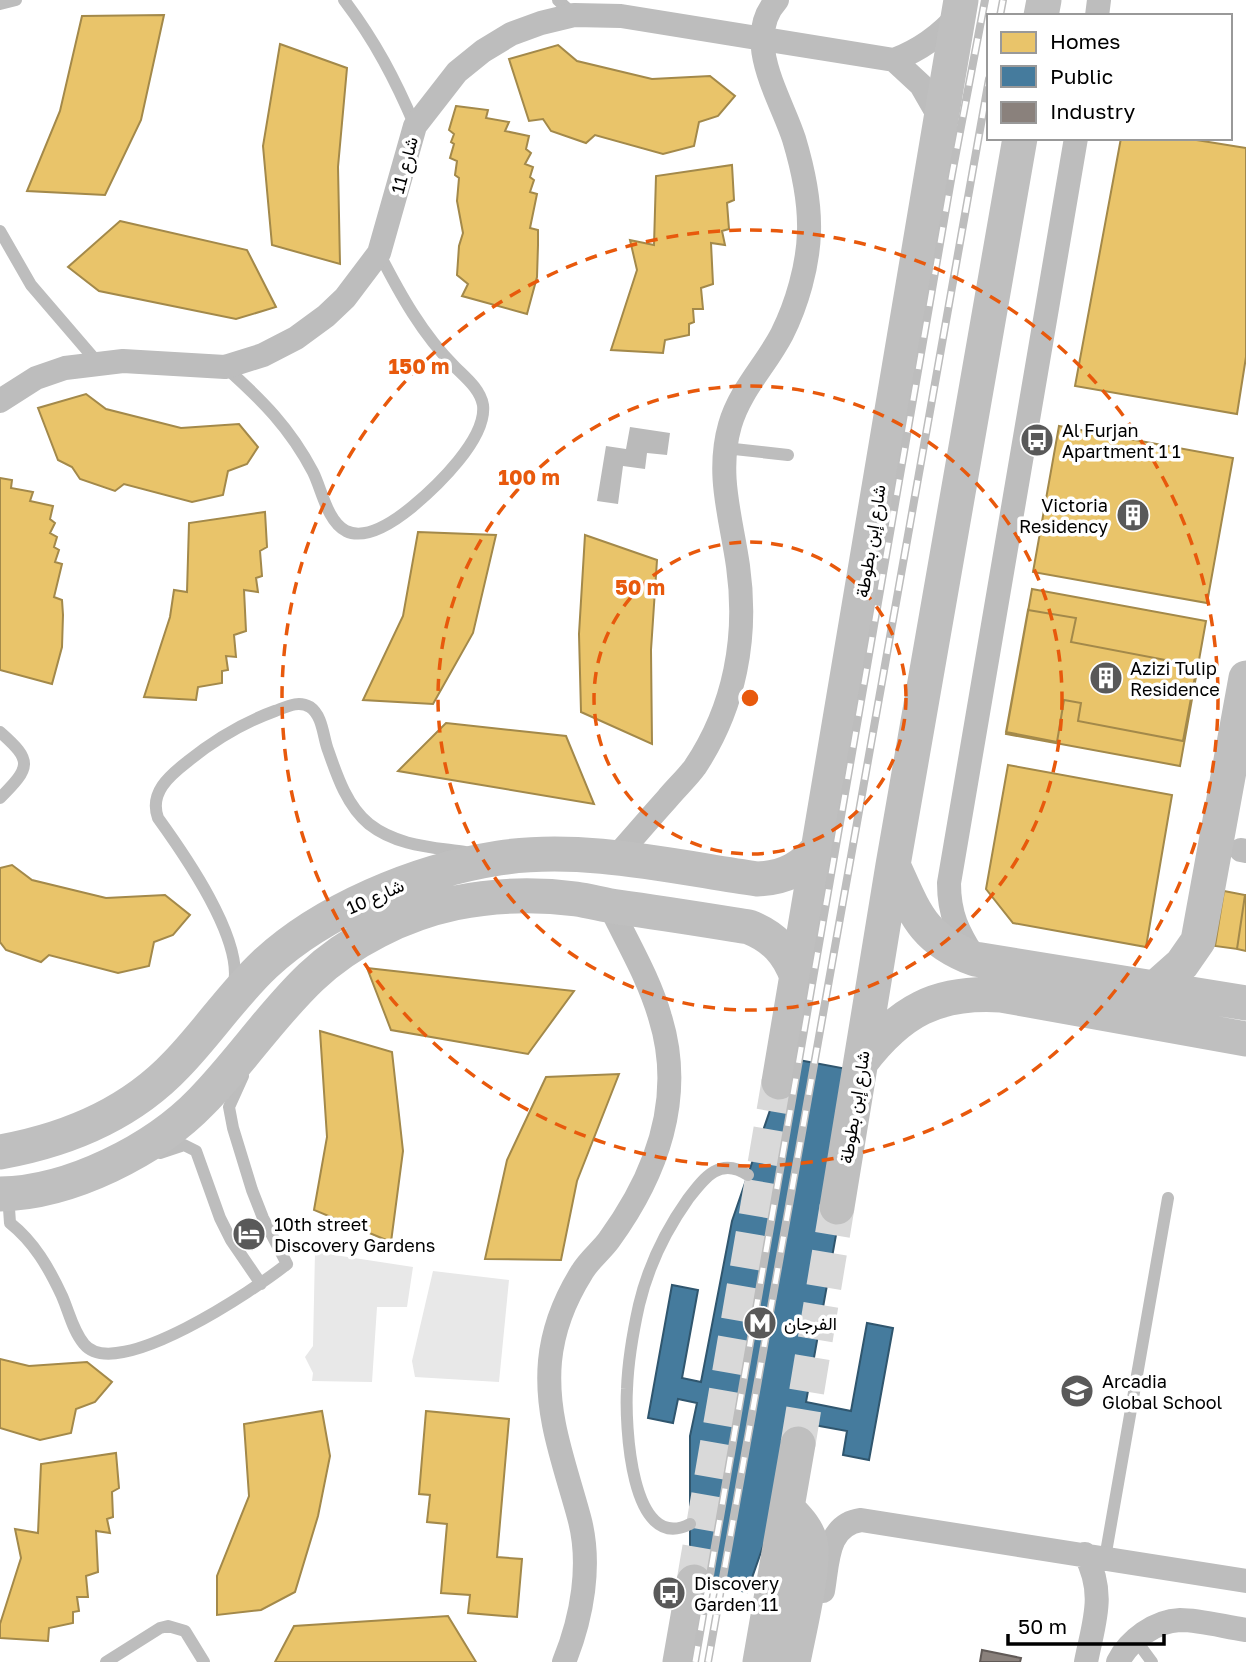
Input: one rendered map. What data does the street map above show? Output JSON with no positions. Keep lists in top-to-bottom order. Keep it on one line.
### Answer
{"streets":{"street":["شارع 11","شارع إبن بطوطة","شارع 10"]},"crossings":[["شارع إبن بطوطة","شارع 10"]],"places":{"bus stop":["Al Furjan Apartment 1 1","Discovery Garden 11"],"building":["Victoria Residency","Azizi Tulip Residence"],"hotel":["10th street Discovery Gardens"],"metro station":["الفرجان"],"school or university":["Arcadia Global School"]},"legend":["Homes","Public","Industry"],"scale_bar":"50 m","rings":["150 m","100 m","50 m"]}
